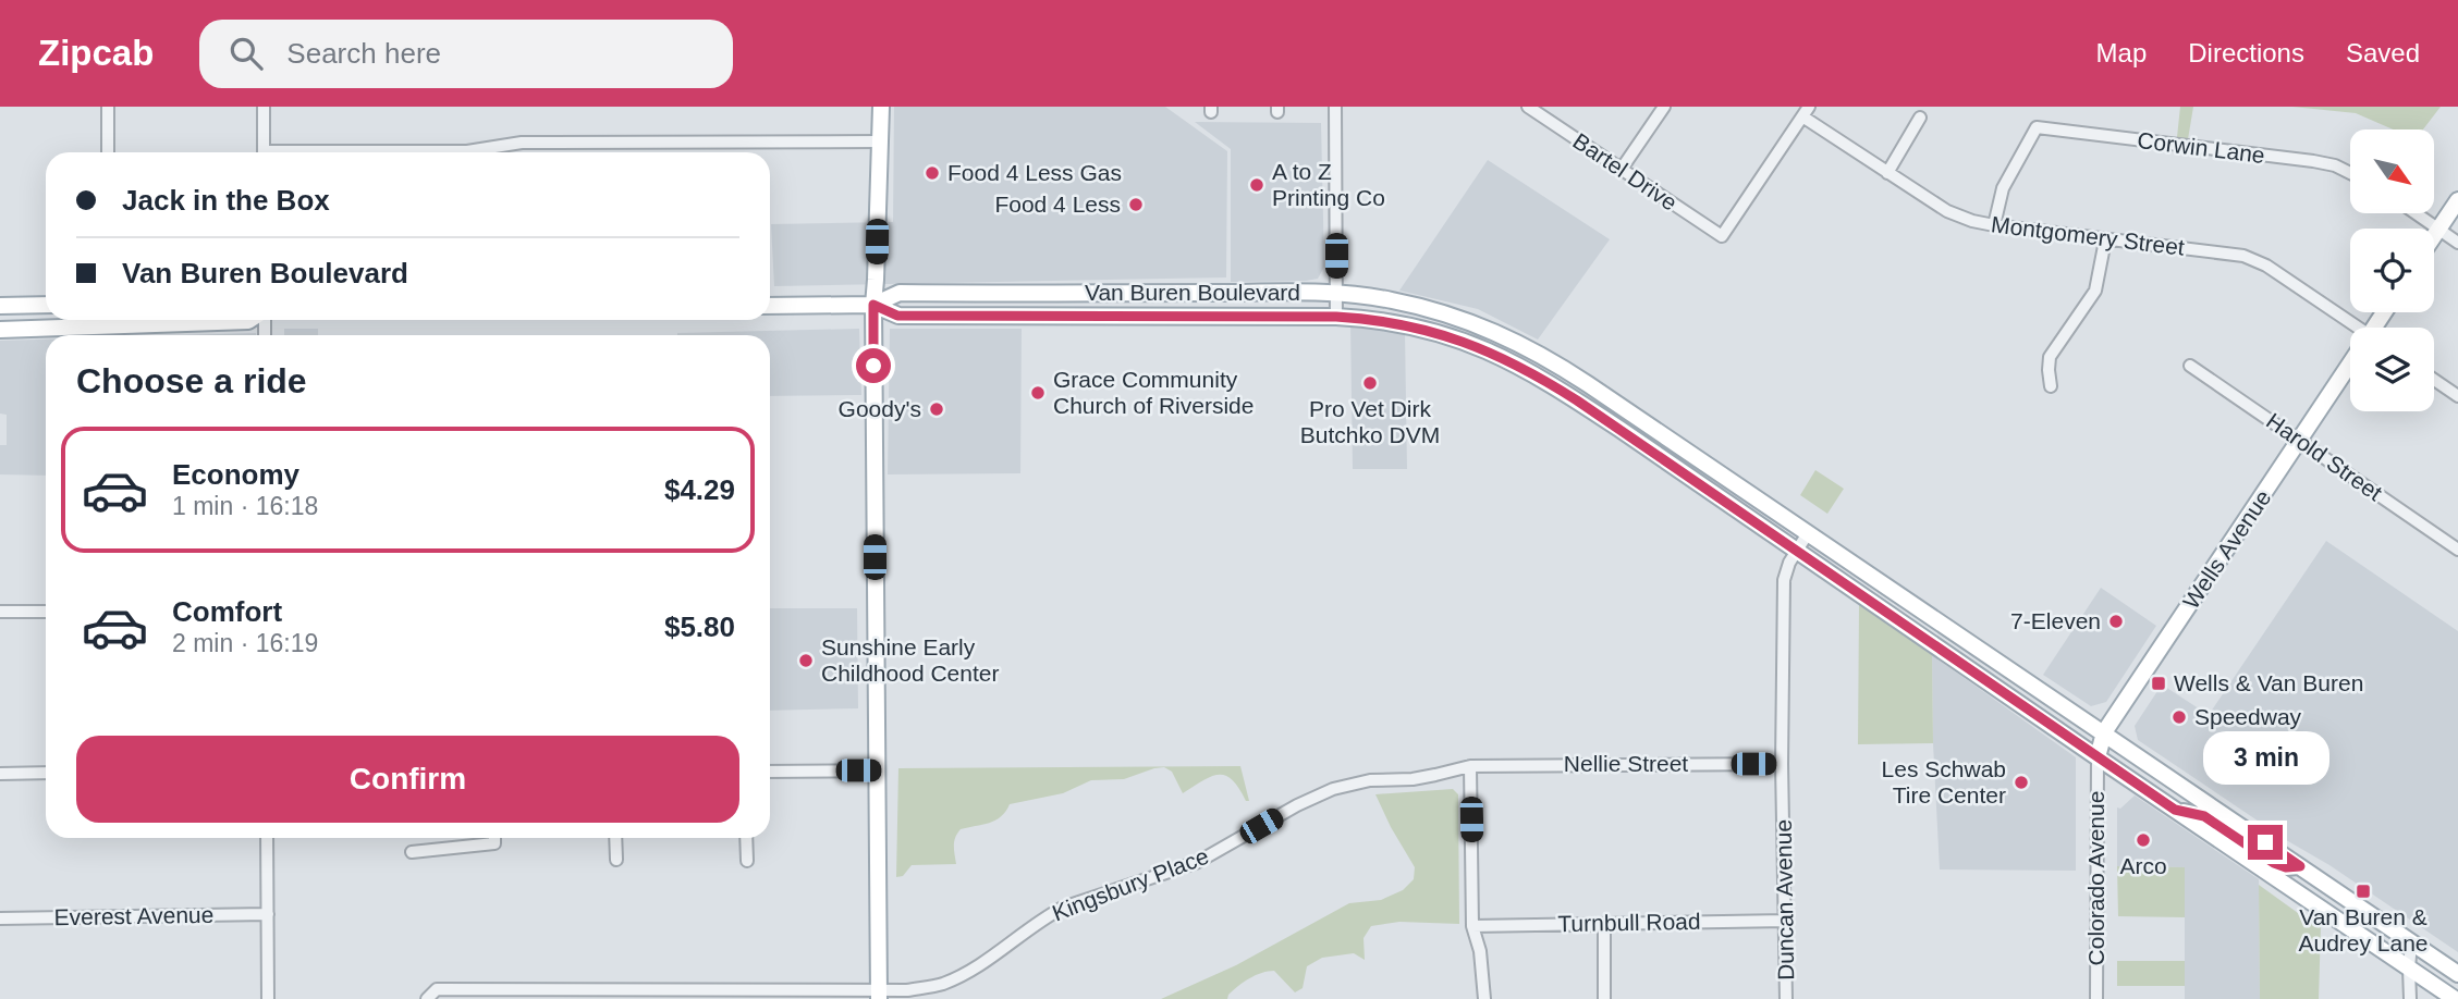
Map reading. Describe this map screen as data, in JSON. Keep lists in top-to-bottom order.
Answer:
{
  "streets": {
    "main road": ["Van Buren Boulevard", "Wells Avenue"],
    "street": [
      "Corwin Lane",
      "Bartel Drive",
      "Montgomery Street",
      "Harold Street",
      "Nellie Street",
      "Colorado Avenue",
      "Kingsbury Place",
      "Duncan Avenue",
      "Everest Avenue",
      "Turnbull Road"
    ]
  },
  "crossings": [
    ["Corwin Lane", "Montgomery Street"],
    ["Bartel Drive", "Montgomery Street"],
    ["Van Buren Boulevard", "Wells Avenue"],
    ["Van Buren Boulevard", "Colorado Avenue"],
    ["Van Buren Boulevard", "Duncan Avenue"],
    ["Harold Street", "Wells Avenue"],
    ["Wells Avenue", "Colorado Avenue"],
    ["Nellie Street", "Kingsbury Place"],
    ["Nellie Street", "Duncan Avenue"],
    ["Duncan Avenue", "Turnbull Road"]
  ],
  "places": {
    "other": [
      "Food 4 Less Gas",
      "A to Z Printing Co",
      "Food 4 Less",
      "Pro Vet Dirk Butchko DVM",
      "Grace Community Church of Riverside",
      "Goody's",
      "7-Eleven",
      "Sunshine Early Childhood Center",
      "Speedway",
      "Les Schwab Tire Center",
      "Arco"
    ],
    "transit": ["Wells & Van Buren", "Van Buren & Audrey Lane"]
  },
  "north": "bottom right",
  "page": {
    "header": "Zipcab",
    "search": "Search here",
    "nav": ["Map", "Directions", "Saved"],
    "banner": ["Jack in the Box", "Van Buren Boulevard"],
    "heading": "Choose a ride",
    "list": [
      {
        "name": "Economy",
        "note": "1 min · 16:18",
        "value": "$4.29"
      },
      {
        "name": "Comfort",
        "note": "2 min · 16:19",
        "value": "$5.80"
      }
    ],
    "buttons": "Confirm",
    "bubble": "3 min"
  }
}
